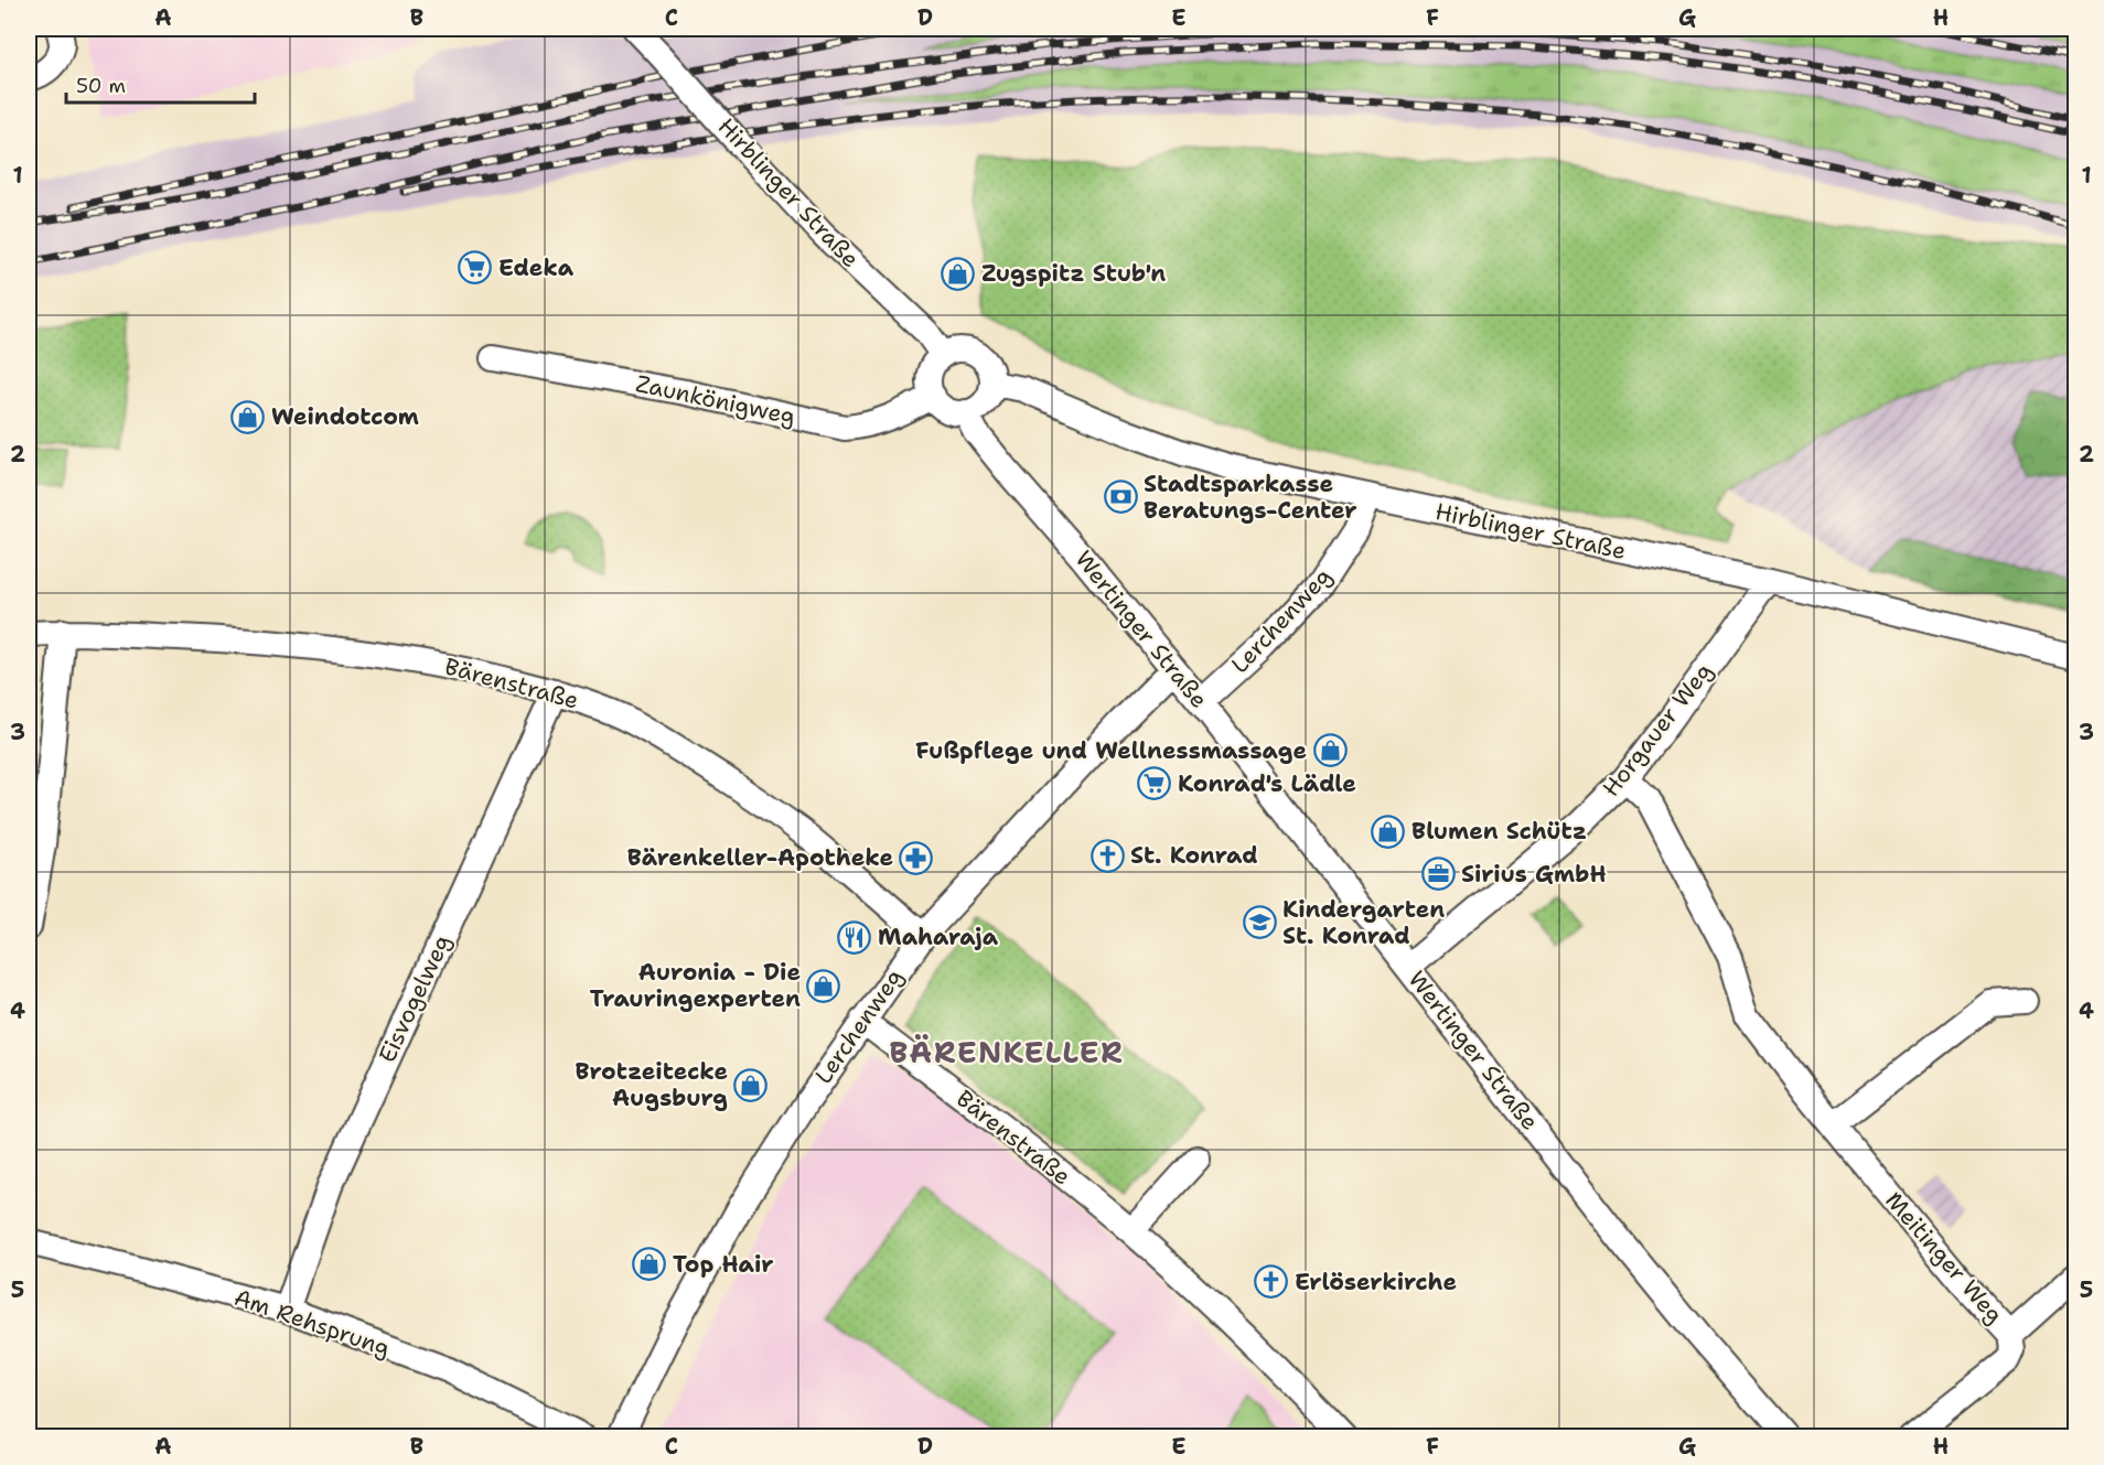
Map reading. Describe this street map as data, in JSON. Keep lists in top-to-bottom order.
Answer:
{
  "streets": {
    "street": [
      "Hirblinger Straße",
      "Zaunkönigweg",
      "Lerchenweg",
      "Wertinger Straße",
      "Bärenstraße",
      "Horgauer Weg",
      "Eisvogelweg",
      "Meitinger Weg",
      "Am Rehsprung"
    ]
  },
  "crossings": [
    ["Hirblinger Straße", "Zaunkönigweg"],
    ["Hirblinger Straße", "Lerchenweg"],
    ["Hirblinger Straße", "Wertinger Straße"],
    ["Hirblinger Straße", "Horgauer Weg"],
    ["Zaunkönigweg", "Wertinger Straße"],
    ["Lerchenweg", "Wertinger Straße"],
    ["Lerchenweg", "Bärenstraße"],
    ["Wertinger Straße", "Horgauer Weg"],
    ["Bärenstraße", "Eisvogelweg"],
    ["Horgauer Weg", "Meitinger Weg"],
    ["Eisvogelweg", "Am Rehsprung"]
  ],
  "districts": ["BÄRENKELLER"],
  "places": {
    "supermarket": ["Edeka", "Konrad's Lädle"],
    "shop": [
      "Zugspitz Stub'n",
      "Weindotcom",
      "Fußpflege und Wellnessmassage",
      "Blumen Schütz",
      "Auronia - Die Trauringexperten",
      "Brotzeitecke Augsburg",
      "Top Hair"
    ],
    "bank": ["Stadtsparkasse Beratungs-Center"],
    "church": ["St. Konrad", "Erlöserkirche"],
    "pharmacy": ["Bärenkeller-Apotheke"],
    "office": ["Sirius GmbH"],
    "school or university": ["Kindergarten St. Konrad"],
    "restaurant": ["Maharaja"]
  },
  "scale_bar": "50 m",
  "grid": {
    "columns": [
      "A",
      "B",
      "C",
      "D",
      "E",
      "F",
      "G",
      "H"
    ],
    "rows": [
      "1",
      "2",
      "3",
      "4",
      "5"
    ]
  }
}
